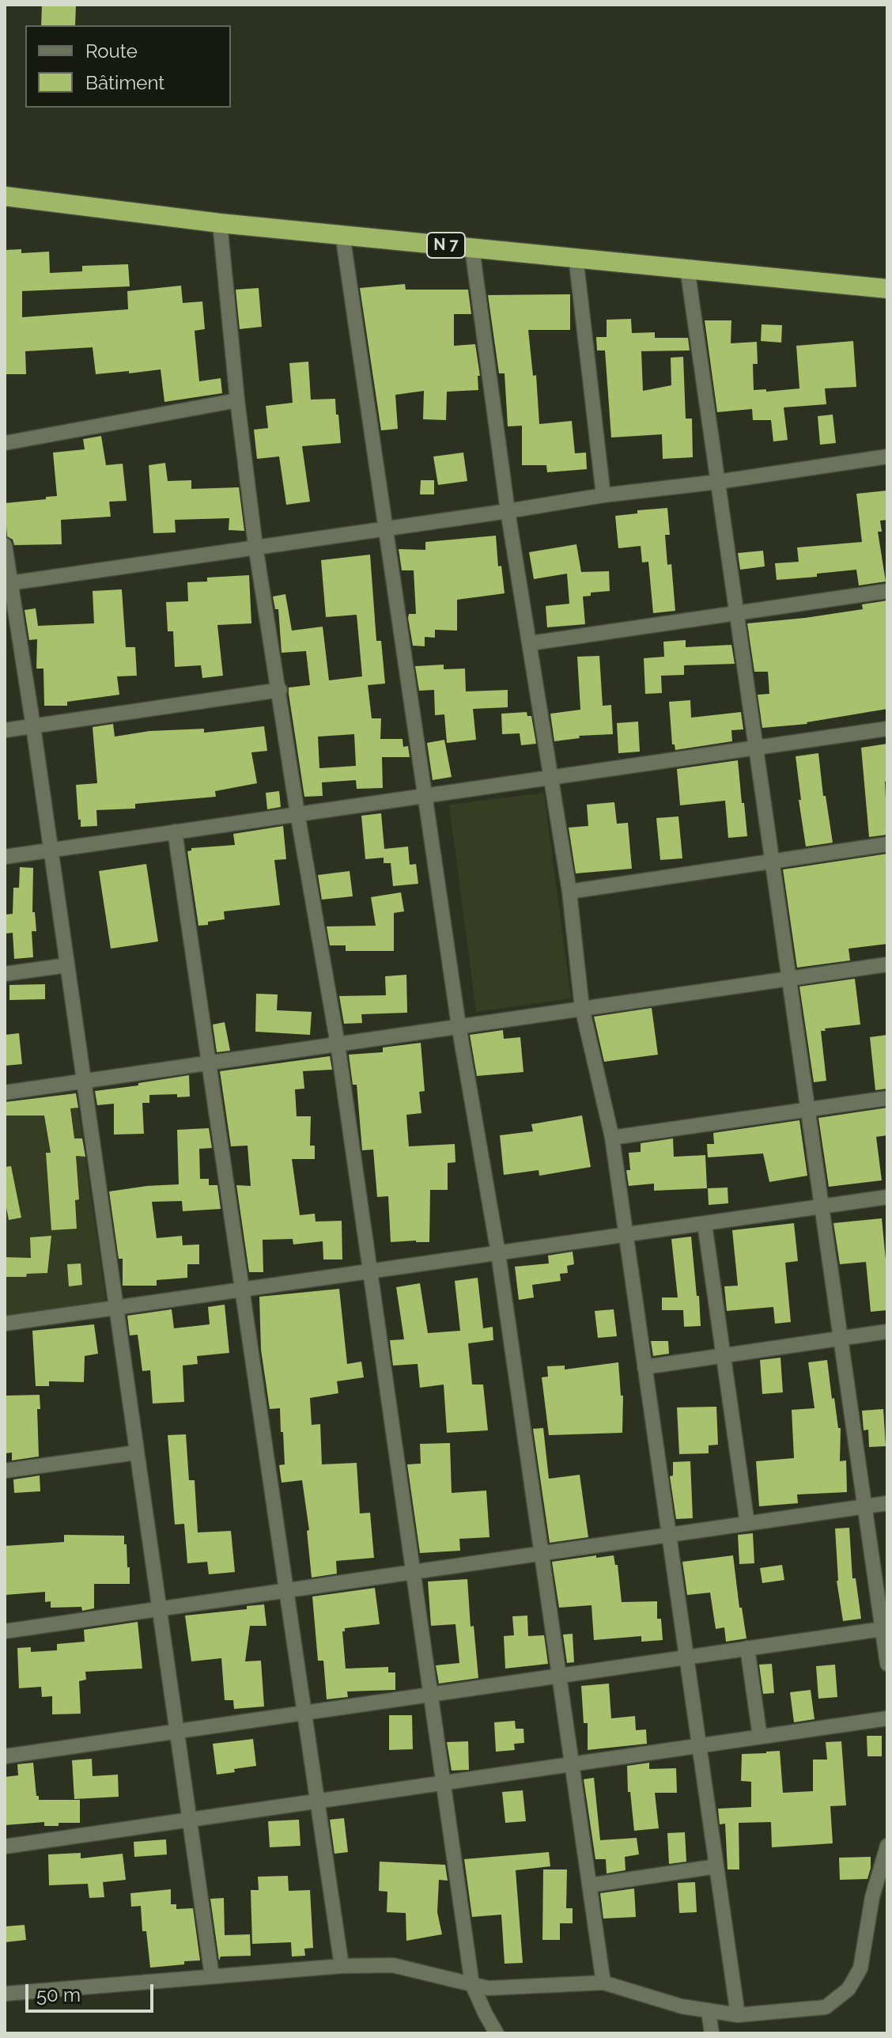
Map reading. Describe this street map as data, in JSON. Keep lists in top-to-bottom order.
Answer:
{
  "streets": {
    "highway": ["N 7"]
  },
  "legend": ["Route", "Bâtiment"],
  "scale_bar": "50 m"
}
